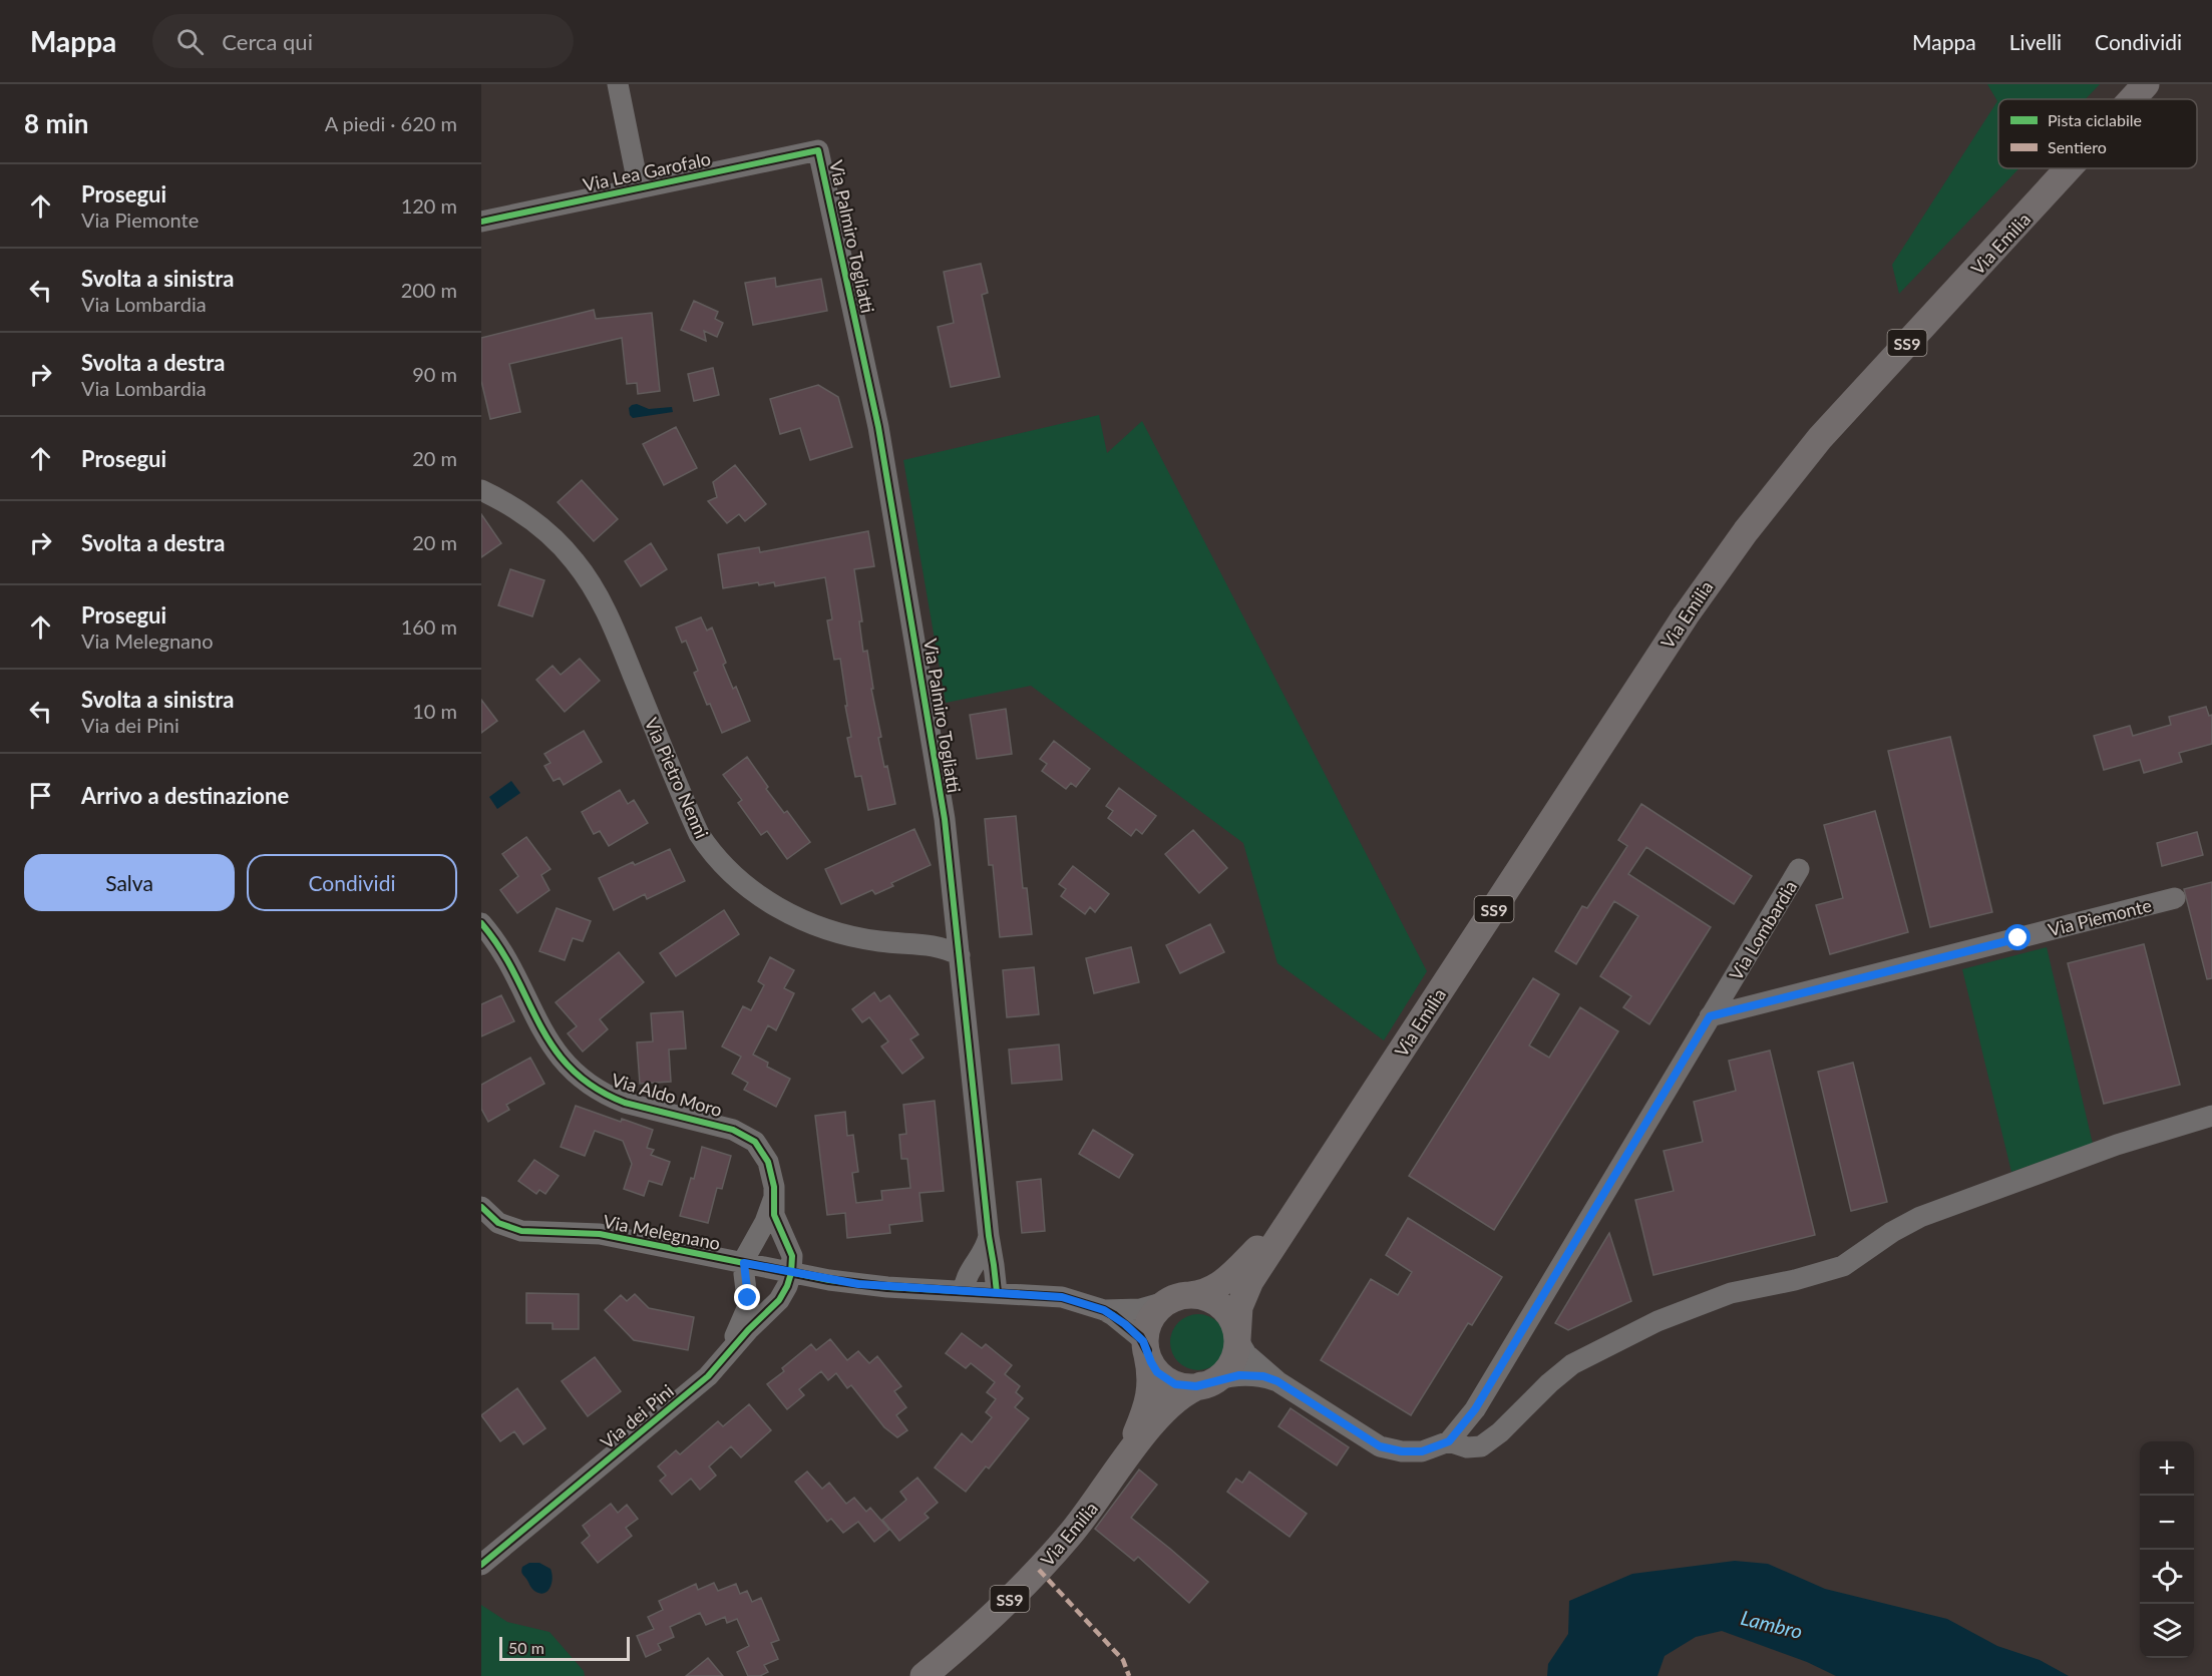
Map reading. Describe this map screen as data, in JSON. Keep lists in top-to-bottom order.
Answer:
{
  "streets": {
    "main road": ["Via Emilia", "SS9"],
    "street": [
      "Via Lea Garofalo",
      "Via Palmiro Togliatti",
      "Via Pietro Nenni",
      "Via Piemonte",
      "Via Lombardia",
      "Via Aldo Moro",
      "Via Melegnano",
      "Via dei Pini"
    ]
  },
  "crossings": [
    ["Via Lea Garofalo", "Via Palmiro Togliatti"],
    ["Via Palmiro Togliatti", "Via Pietro Nenni"],
    ["Via Palmiro Togliatti", "Via Melegnano"],
    ["Via Emilia", "Via Melegnano"],
    ["Via Piemonte", "Via Lombardia"],
    ["Via Aldo Moro", "Via Melegnano"],
    ["Via Aldo Moro", "Via dei Pini"],
    ["Via Melegnano", "Via dei Pini"]
  ],
  "water": ["Lambro"],
  "legend": ["Pista ciclabile", "Sentiero"],
  "scale_bar": "50 m",
  "page": {
    "header": "Mappa",
    "search": "Cerca qui",
    "nav": ["Mappa", "Livelli", "Condividi"],
    "heading": ["8 min", "A piedi · 620 m"],
    "list": [
      ["Prosegui", "Via Piemonte", "120 m"],
      ["Svolta a sinistra", "Via Lombardia", "200 m"],
      ["Svolta a destra", "Via Lombardia", "90 m"],
      ["Prosegui", "20 m"],
      ["Svolta a destra", "20 m"],
      ["Prosegui", "Via Melegnano", "160 m"],
      ["Svolta a sinistra", "Via dei Pini", "10 m"],
      "Arrivo a destinazione"
    ],
    "buttons": ["Salva", "Condividi"],
    "map_buttons": ["+", "−"],
    "scale": "50 m"
  }
}
